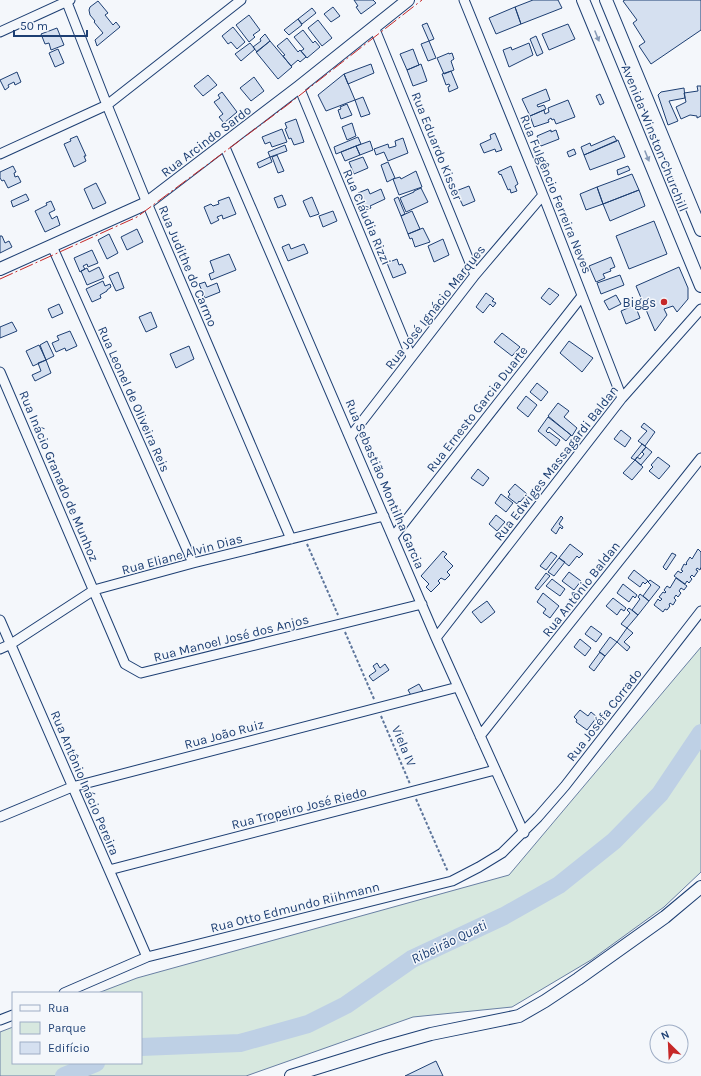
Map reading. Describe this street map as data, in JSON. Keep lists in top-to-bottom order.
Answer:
{
  "streets": {
    "street": [
      "Avenida Winston Churchill",
      "Rua Arcindo Sardo",
      "Rua Eduardo Kisser",
      "Rua Fulgêncio Ferreira Neves",
      "Rua Cláudia Rizzi",
      "Rua Judithe do Carmo",
      "Rua José Ignácio Marques",
      "Rua Leonel de Oliveira Reis",
      "Rua Ernesto Garcia Duarte",
      "Rua Edwiges Massagardi Baldan",
      "Rua Inácio Granado de Munhoz",
      "Rua Sebastião Montilha Garcia",
      "Rua Eliane Alvin Dias",
      "Rua Antônio Baldan",
      "Rua Manoel José dos Anjos",
      "Rua Joséfa Corrado",
      "Rua João Ruiz",
      "Rua Antônio Inácio Pereira",
      "Rua Tropeiro José Riedo",
      "Rua Otto Edmundo Riihmann"
    ],
    "path": ["Viela IV"]
  },
  "crossings": [
    ["Rua Arcindo Sardo", "Rua Eduardo Kisser"],
    ["Rua Arcindo Sardo", "Rua Cláudia Rizzi"],
    ["Rua Arcindo Sardo", "Rua Judithe do Carmo"],
    ["Rua Arcindo Sardo", "Rua Leonel de Oliveira Reis"],
    ["Rua Arcindo Sardo", "Rua Sebastião Montilha Garcia"],
    ["Rua Eduardo Kisser", "Rua José Ignácio Marques"],
    ["Rua Fulgêncio Ferreira Neves", "Rua José Ignácio Marques"],
    ["Rua Fulgêncio Ferreira Neves", "Rua Ernesto Garcia Duarte"],
    ["Rua Fulgêncio Ferreira Neves", "Rua Edwiges Massagardi Baldan"],
    ["Rua Cláudia Rizzi", "Rua José Ignácio Marques"],
    ["Rua Judithe do Carmo", "Rua Eliane Alvin Dias"],
    ["Rua José Ignácio Marques", "Rua Sebastião Montilha Garcia"],
    ["Rua Leonel de Oliveira Reis", "Rua Eliane Alvin Dias"],
    ["Rua Ernesto Garcia Duarte", "Rua Sebastião Montilha Garcia"],
    ["Rua Edwiges Massagardi Baldan", "Rua Sebastião Montilha Garcia"],
    ["Rua Inácio Granado de Munhoz", "Rua Eliane Alvin Dias"],
    ["Rua Inácio Granado de Munhoz", "Rua Manoel José dos Anjos"],
    ["Rua Sebastião Montilha Garcia", "Rua Eliane Alvin Dias"],
    ["Rua Sebastião Montilha Garcia", "Rua Antônio Baldan"],
    ["Rua Sebastião Montilha Garcia", "Rua Manoel José dos Anjos"],
    ["Rua Sebastião Montilha Garcia", "Rua Joséfa Corrado"],
    ["Rua Sebastião Montilha Garcia", "Rua João Ruiz"],
    ["Rua Sebastião Montilha Garcia", "Rua Tropeiro José Riedo"],
    ["Rua Sebastião Montilha Garcia", "Rua Otto Edmundo Riihmann"],
    ["Rua Eliane Alvin Dias", "Rua Manoel José dos Anjos"],
    ["Rua Eliane Alvin Dias", "Rua Antônio Inácio Pereira"],
    ["Rua Joséfa Corrado", "Rua Otto Edmundo Riihmann"],
    ["Rua João Ruiz", "Viela IV"],
    ["Rua João Ruiz", "Rua Antônio Inácio Pereira"],
    ["Viela IV", "Rua Tropeiro José Riedo"],
    ["Viela IV", "Rua Otto Edmundo Riihmann"],
    ["Rua Antônio Inácio Pereira", "Rua Tropeiro José Riedo"],
    ["Rua Antônio Inácio Pereira", "Rua Otto Edmundo Riihmann"]
  ],
  "water": ["Ribeirão Quati"],
  "places": ["Biggs"],
  "legend": ["Rua", "Parque", "Edifício"],
  "scale_bar": "50 m",
  "north": "top left"
}
